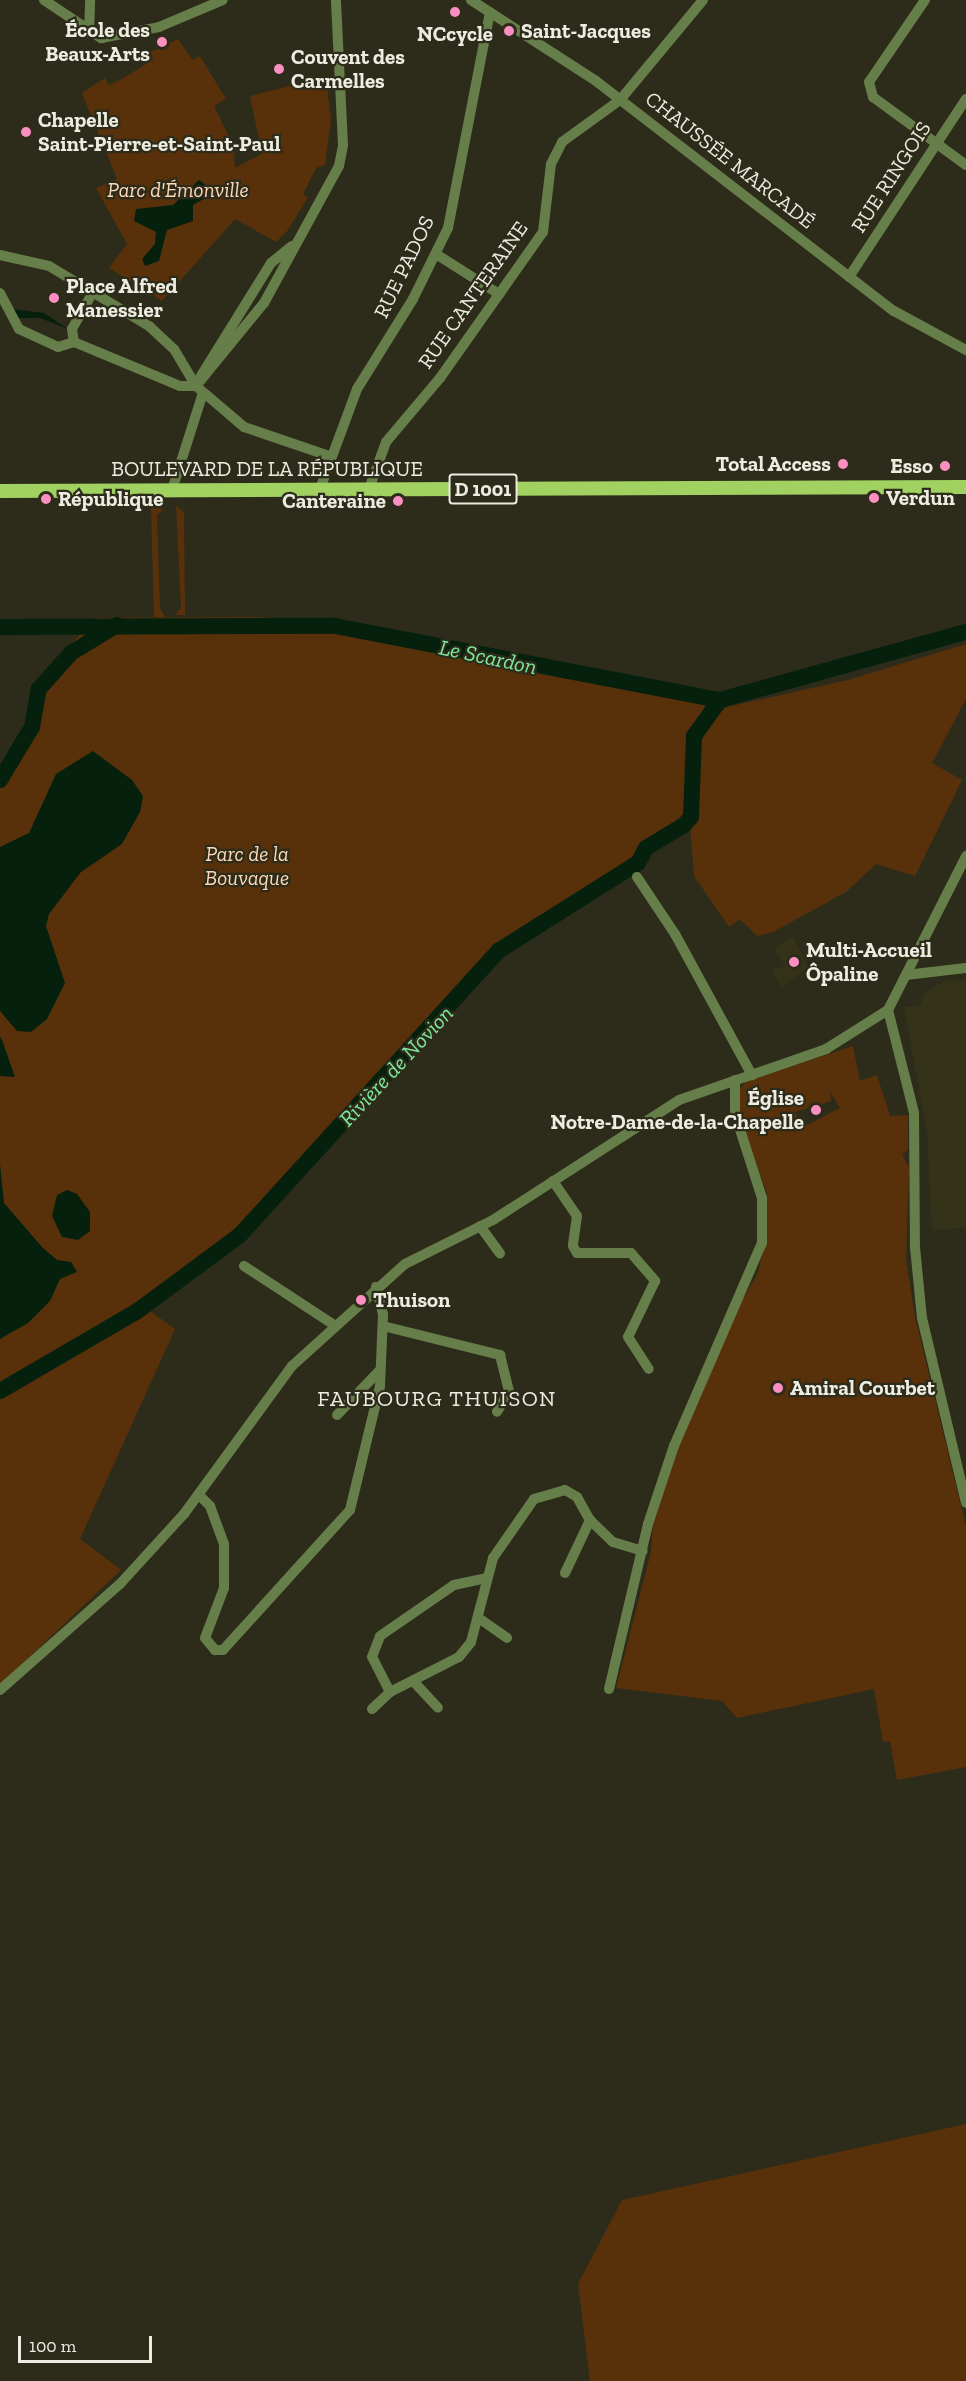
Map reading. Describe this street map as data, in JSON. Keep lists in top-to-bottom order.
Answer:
{
  "streets": {
    "main road": ["BOULEVARD DE LA RÉPUBLIQUE", "D 1001"],
    "street": [
      "CHAUSSÉE MARCADÉ",
      "RUE RINGOIS",
      "RUE PADOS",
      "RUE CANTERAINE"
    ]
  },
  "crossings": [
    ["CHAUSSÉE MARCADÉ", "RUE RINGOIS"],
    ["CHAUSSÉE MARCADÉ", "RUE PADOS"],
    ["CHAUSSÉE MARCADÉ", "RUE CANTERAINE"],
    ["RUE PADOS", "BOULEVARD DE LA RÉPUBLIQUE"],
    ["RUE CANTERAINE", "BOULEVARD DE LA RÉPUBLIQUE"]
  ],
  "districts": ["FAUBOURG THUISON"],
  "water": ["Le Scardon", "Rivière de Novion"],
  "parks": ["Parc d'Émonville", "Parc de la Bouvaque"],
  "places": [
    "NCcycle",
    "Saint-Jacques",
    "École des Beaux-Arts",
    "Couvent des Carmelles",
    "Chapelle Saint-Pierre-et-Saint-Paul",
    "Place Alfred Manessier",
    "Total Access",
    "Esso",
    "Verdun",
    "République",
    "Canteraine",
    "Multi-Accueil Ôpaline",
    "Église Notre-Dame-de-la-Chapelle",
    "Thuison",
    "Amiral Courbet"
  ],
  "scale_bar": "100 m"
}
